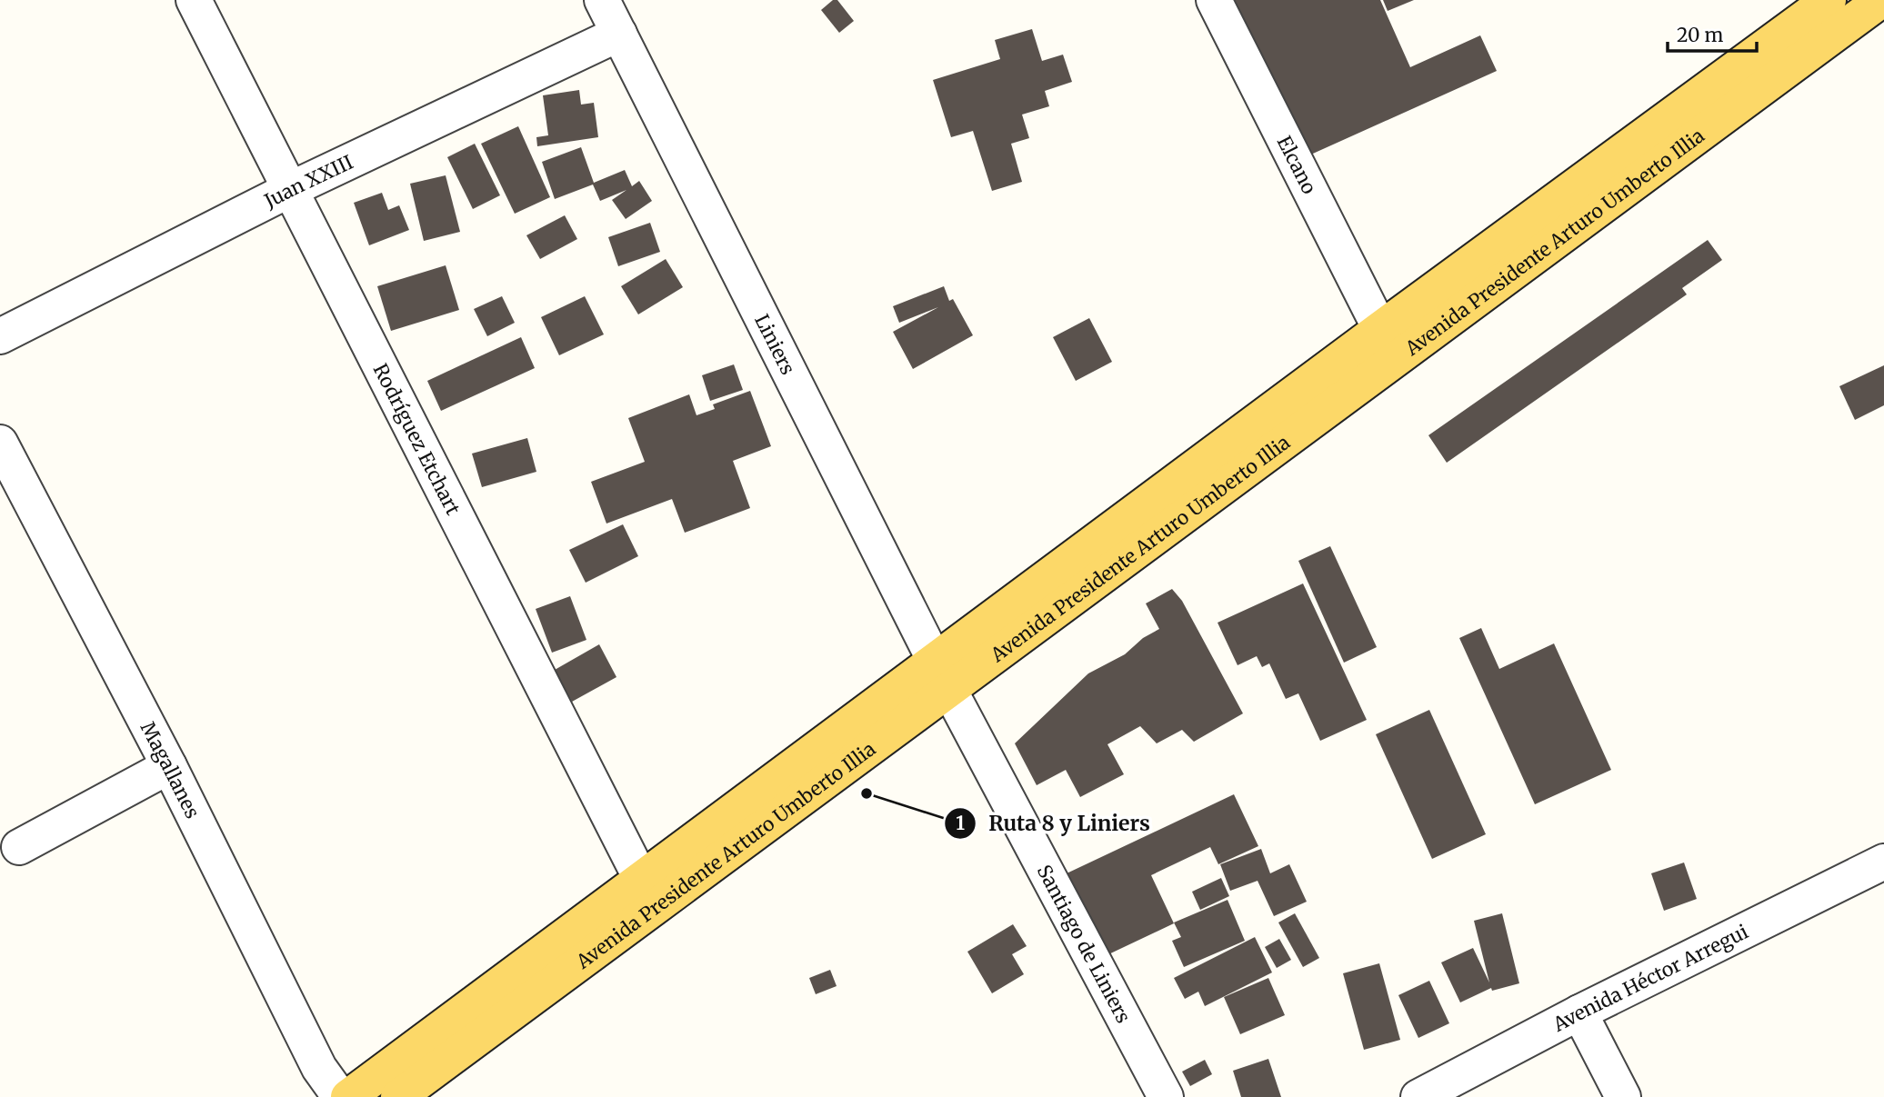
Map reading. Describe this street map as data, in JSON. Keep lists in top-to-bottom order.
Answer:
{
  "streets": {
    "main road": ["Avenida Presidente Arturo Umberto Illia"],
    "street": [
      "Elcano",
      "Juan XXIII",
      "Liniers",
      "Rodríguez Etchart",
      "Magallanes",
      "Santiago de Liniers",
      "Avenida Héctor Arregui"
    ]
  },
  "crossings": [
    ["Elcano", "Avenida Presidente Arturo Umberto Illia"],
    ["Juan XXIII", "Liniers"],
    ["Juan XXIII", "Rodríguez Etchart"],
    ["Avenida Presidente Arturo Umberto Illia", "Liniers"],
    ["Avenida Presidente Arturo Umberto Illia", "Rodríguez Etchart"],
    ["Avenida Presidente Arturo Umberto Illia", "Santiago de Liniers"],
    ["Liniers", "Santiago de Liniers"]
  ],
  "places": ["Ruta 8 y Liniers"],
  "scale_bar": "20 m"
}
